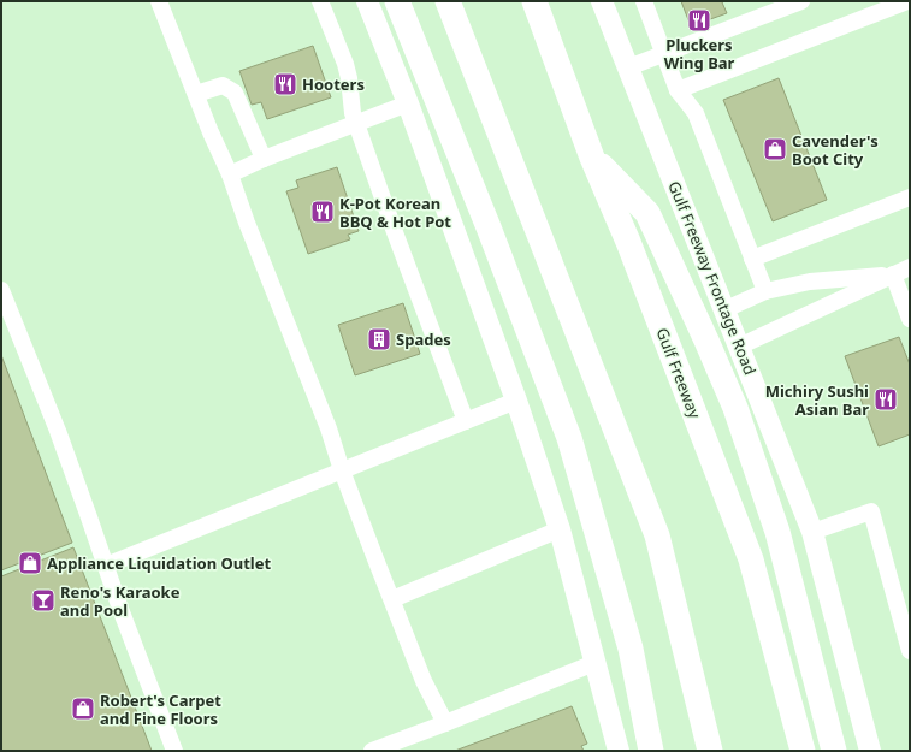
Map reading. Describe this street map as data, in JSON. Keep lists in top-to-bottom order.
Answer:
{
  "streets": {
    "highway": ["Gulf Freeway"],
    "main road": ["Gulf Freeway Frontage Road"]
  },
  "places": {
    "restaurant": [
      "Pluckers Wing Bar",
      "Hooters",
      "K-Pot Korean BBQ & Hot Pot",
      "Michiry Sushi Asian Bar"
    ],
    "shop": ["Cavender's Boot City", "Appliance Liquidation Outlet", "Robert's Carpet and Fine Floors"],
    "building": ["Spades"],
    "bar": ["Reno's Karaoke and Pool"]
  }
}
